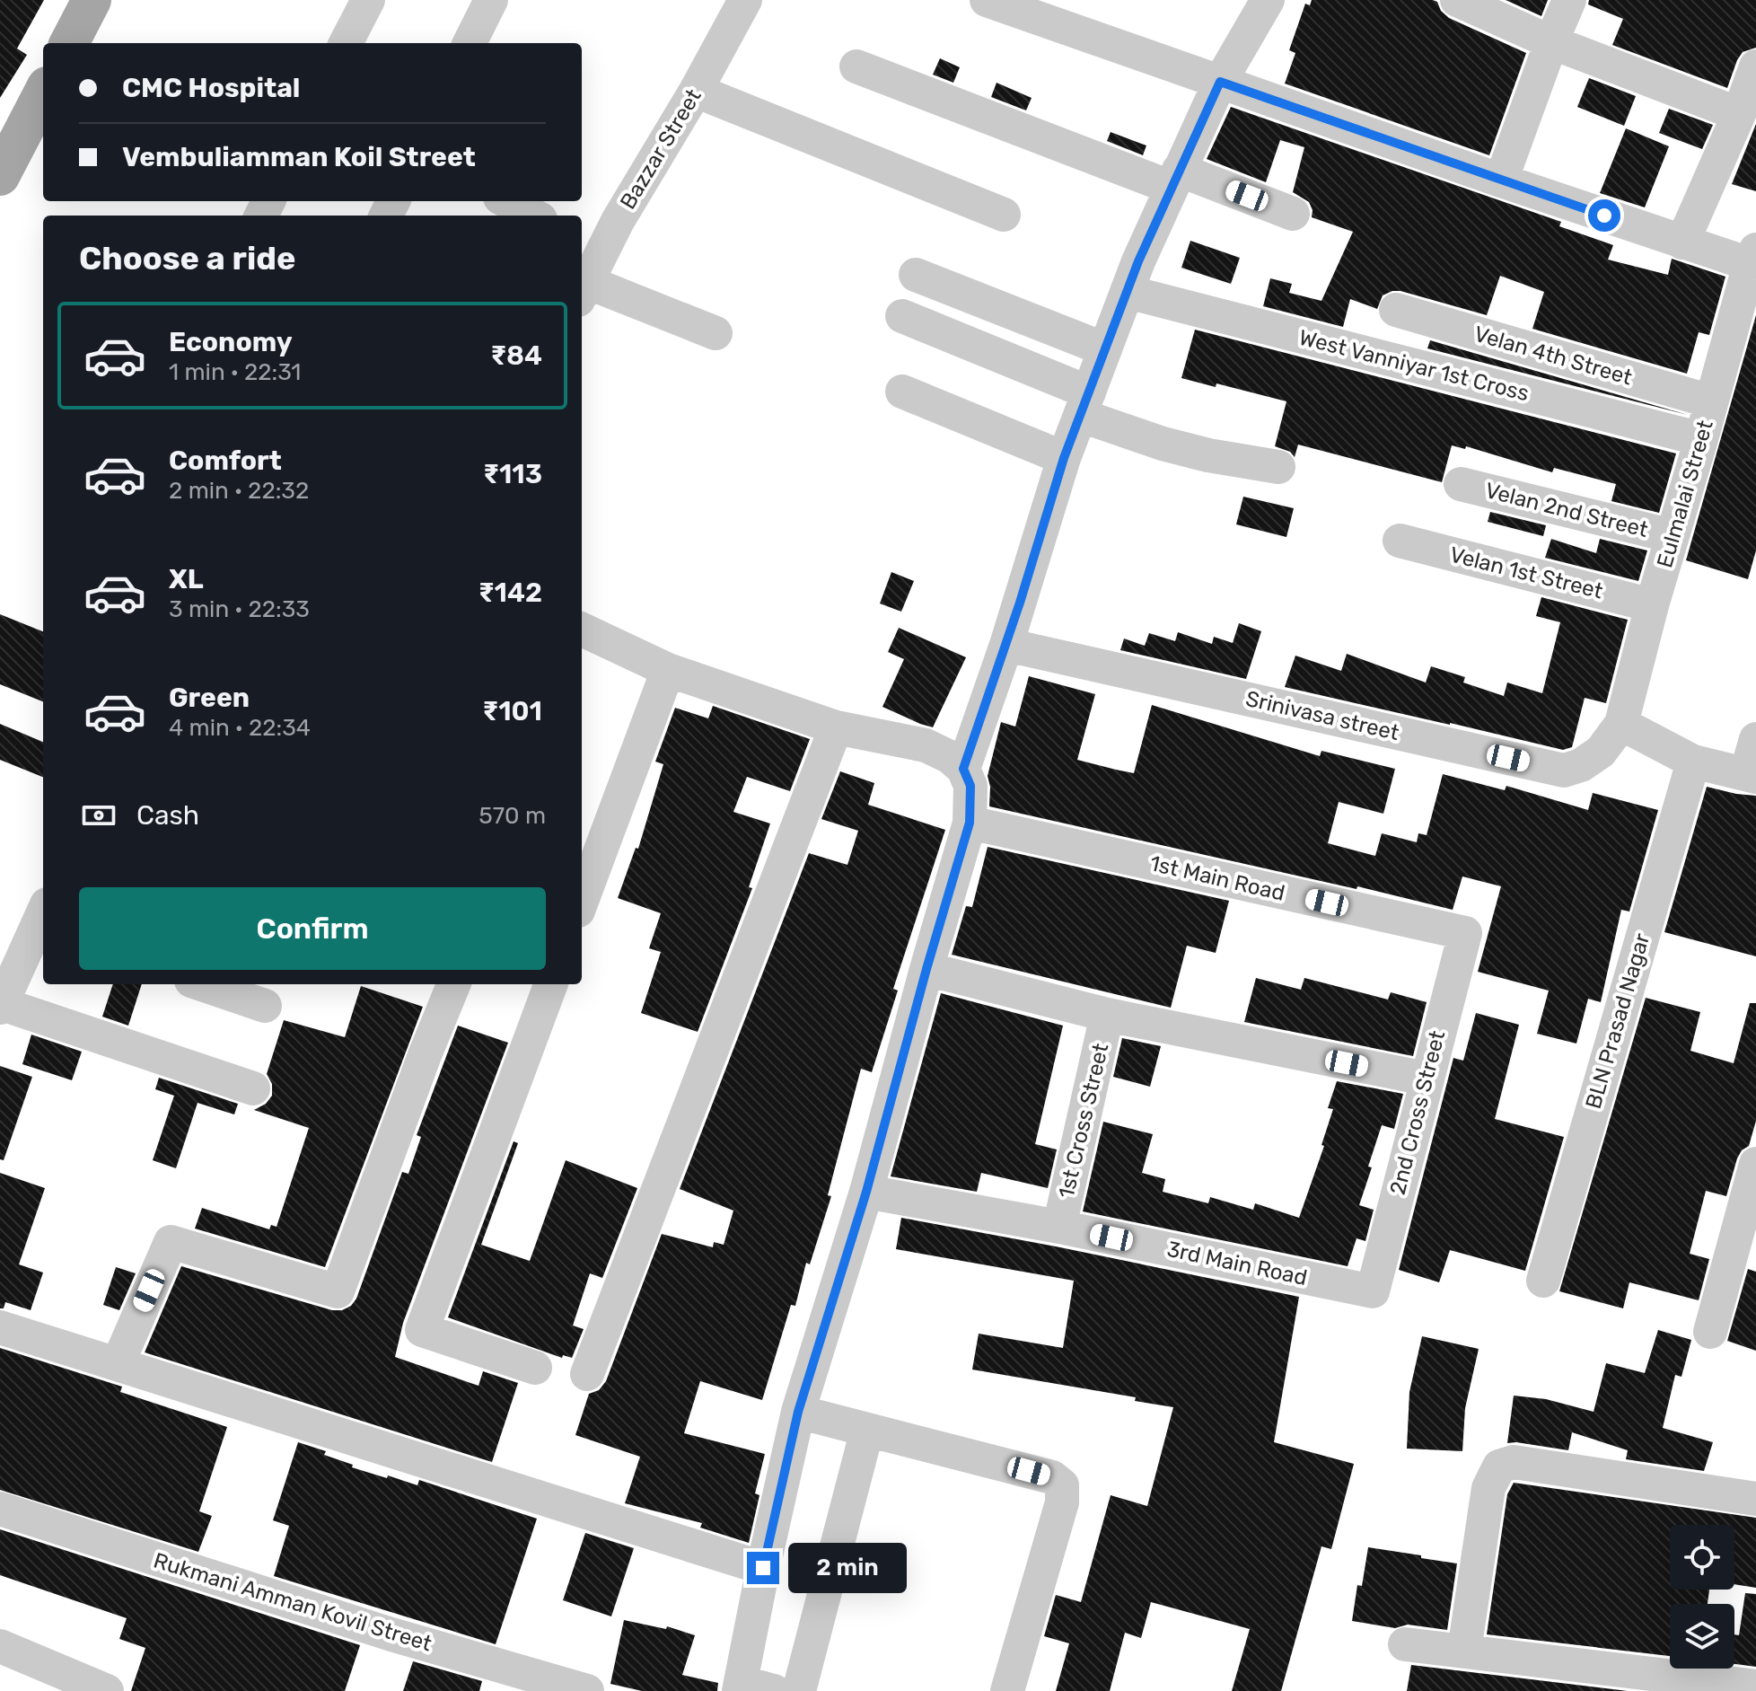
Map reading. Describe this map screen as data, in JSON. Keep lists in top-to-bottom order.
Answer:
{
  "streets": {
    "street": [
      "Bazzar Street",
      "Velan 4th Street",
      "West Vanniyar 1st Cross",
      "Eulmalai Street",
      "Velan 2nd Street",
      "Velan 1st Street",
      "Srinivasa street",
      "1st Main Road",
      "BLN Prasad Nagar",
      "2nd Cross Street",
      "1st Cross Street",
      "3rd Main Road",
      "Rukmani Amman Kovil Street"
    ]
  },
  "crossings": [
    ["Velan 4th Street", "Eulmalai Street"],
    ["West Vanniyar 1st Cross", "Eulmalai Street"],
    ["Eulmalai Street", "Velan 2nd Street"],
    ["Eulmalai Street", "Velan 1st Street"],
    ["Eulmalai Street", "Srinivasa street"],
    ["1st Main Road", "2nd Cross Street"],
    ["2nd Cross Street", "3rd Main Road"],
    ["1st Cross Street", "3rd Main Road"]
  ],
  "page": {
    "banner": ["CMC Hospital", "Vembuliamman Koil Street"],
    "heading": "Choose a ride",
    "list": [
      {
        "name": "Economy",
        "note": "1 min · 22:31",
        "value": "₹84"
      },
      {
        "name": "Comfort",
        "note": "2 min · 22:32",
        "value": "₹113"
      },
      {
        "name": "XL",
        "note": "3 min · 22:33",
        "value": "₹142"
      },
      {
        "name": "Green",
        "note": "4 min · 22:34",
        "value": "₹101"
      }
    ],
    "pay": ["Cash", "570 m"],
    "buttons": "Confirm",
    "bubble": "2 min"
  }
}
